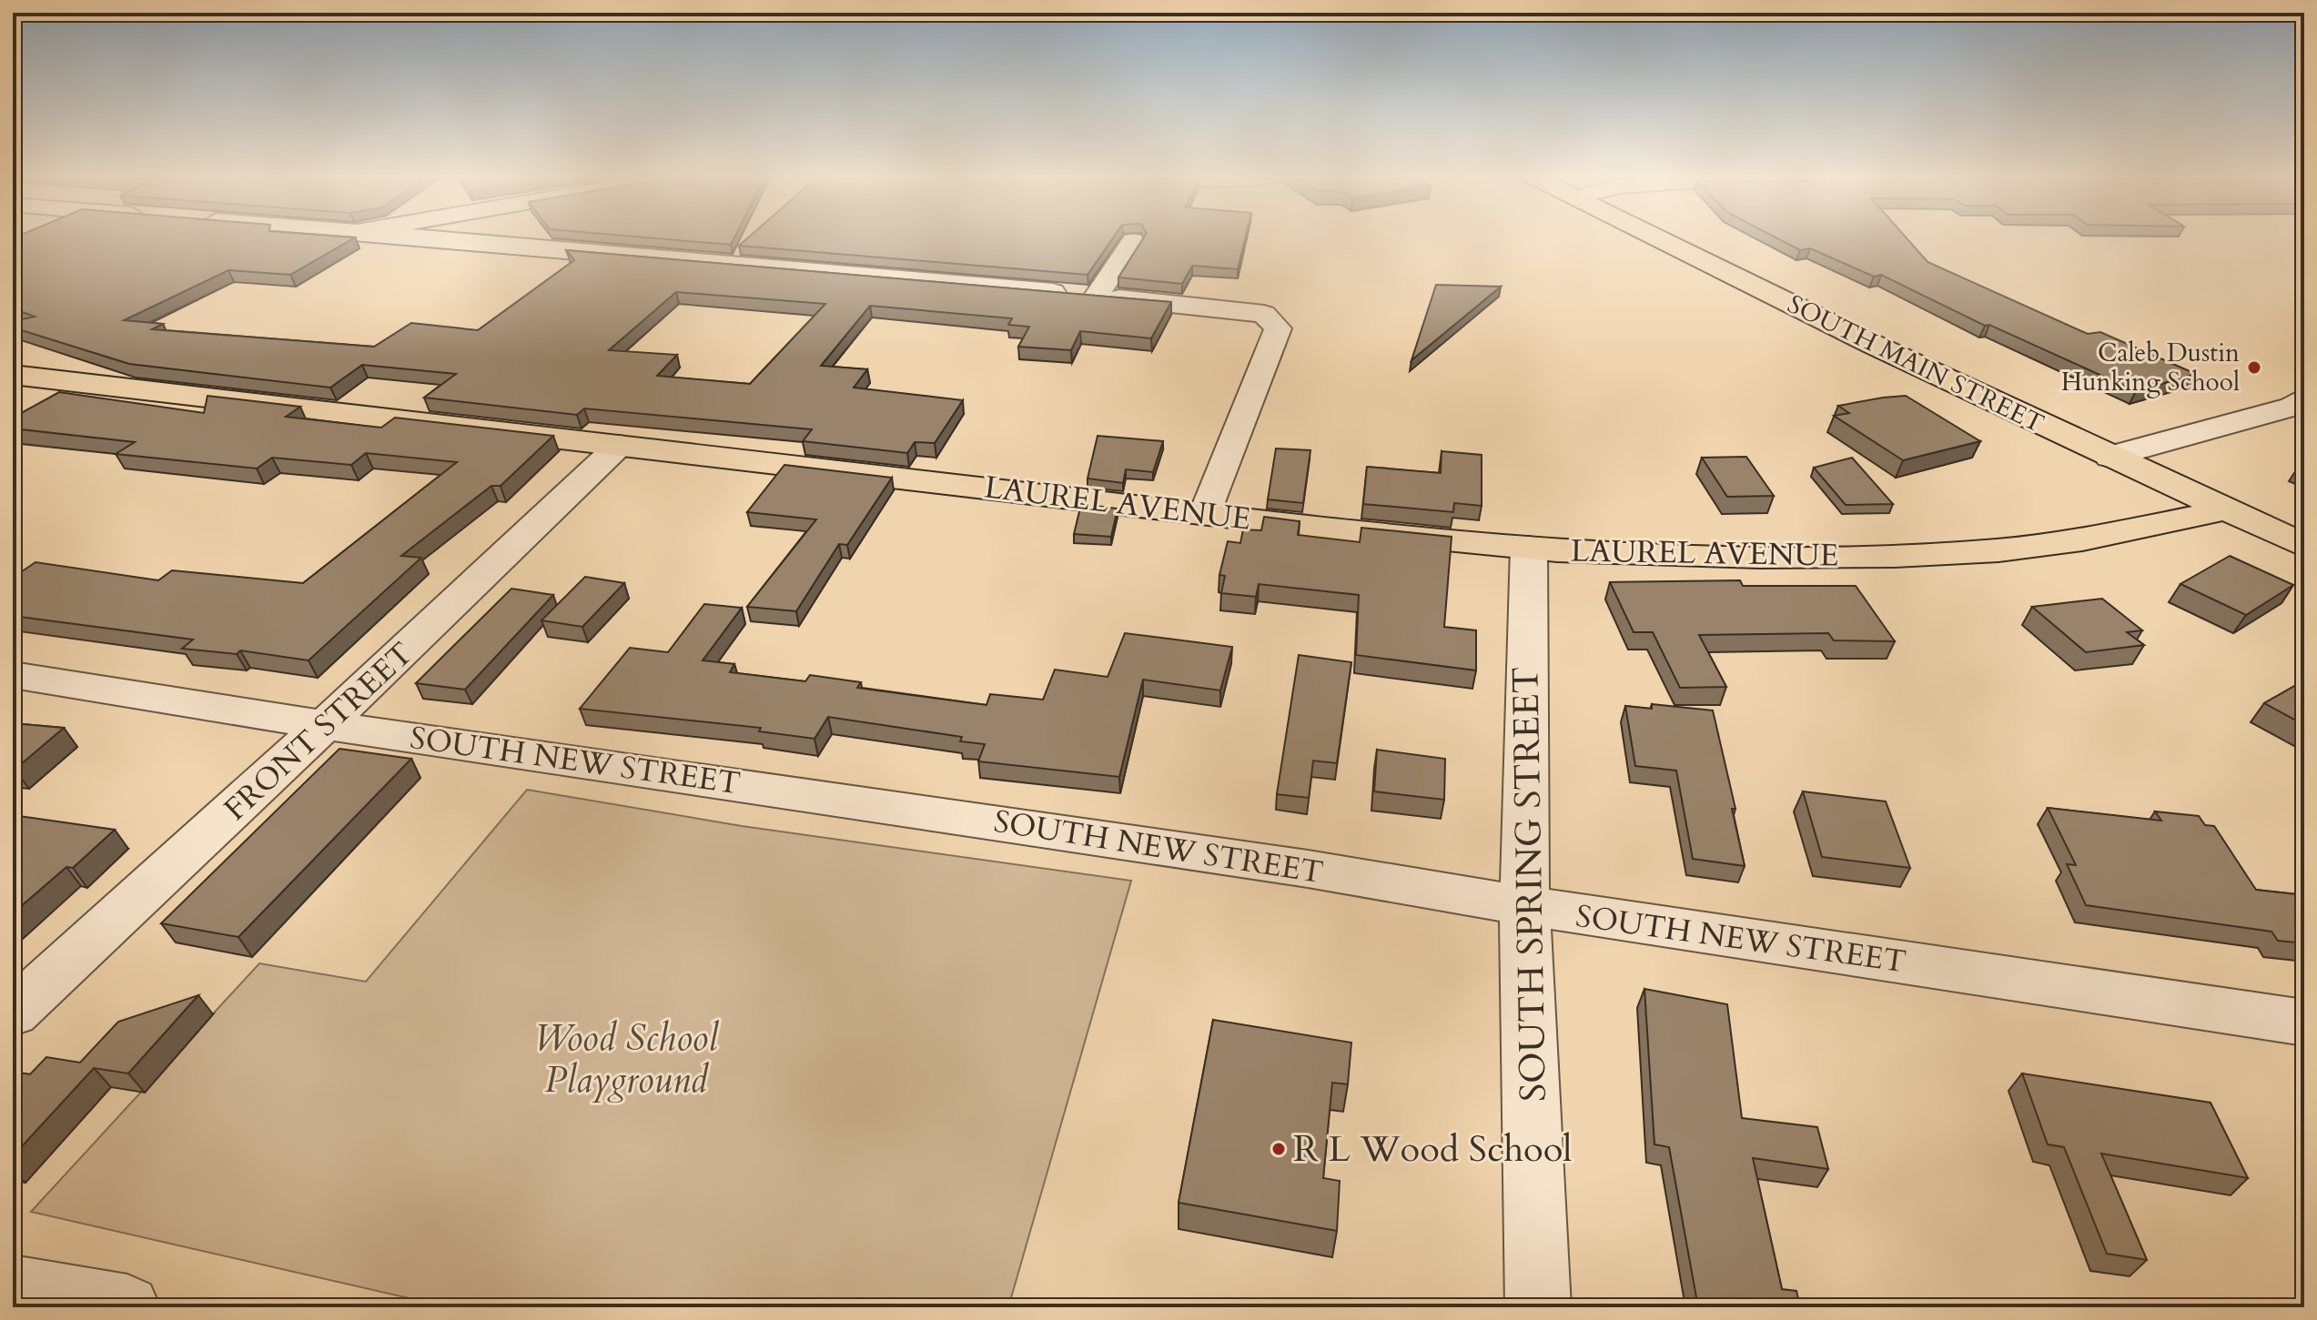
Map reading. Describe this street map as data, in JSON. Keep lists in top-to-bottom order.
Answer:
{
  "streets": {
    "main road": ["SOUTH MAIN STREET", "LAUREL AVENUE"],
    "street": ["FRONT STREET", "SOUTH NEW STREET", "SOUTH SPRING STREET"]
  },
  "crossings": [
    ["SOUTH MAIN STREET", "LAUREL AVENUE"],
    ["LAUREL AVENUE", "FRONT STREET"],
    ["LAUREL AVENUE", "SOUTH SPRING STREET"],
    ["FRONT STREET", "SOUTH NEW STREET"],
    ["SOUTH NEW STREET", "SOUTH SPRING STREET"]
  ],
  "parks": ["Wood School Playground"],
  "places": ["Caleb Dustin Hunking School", "R L Wood School"]
}
